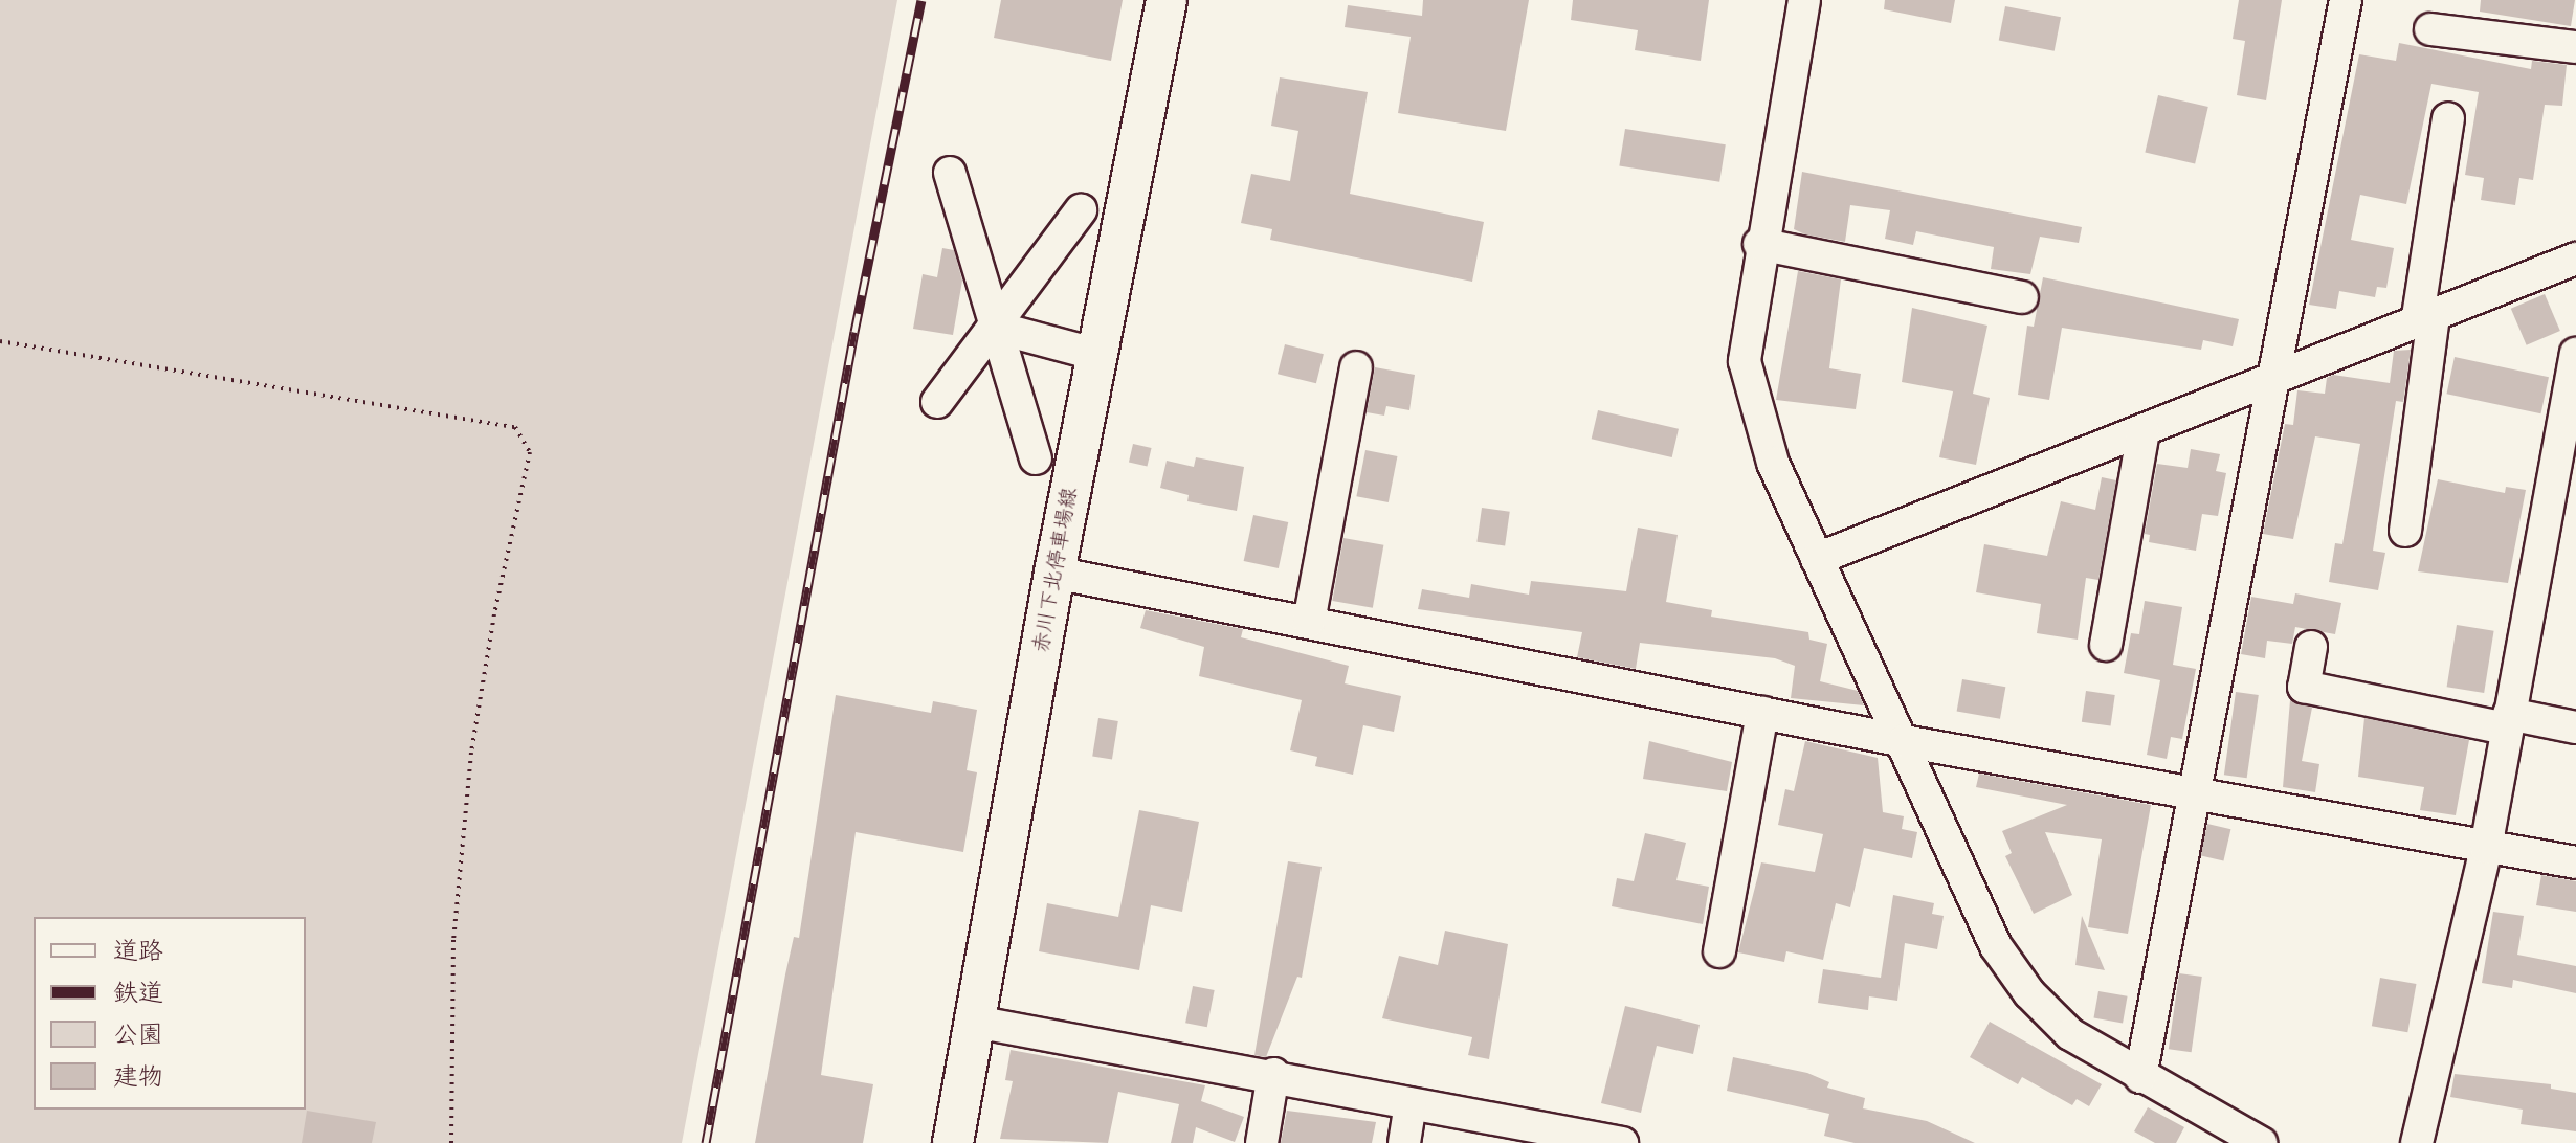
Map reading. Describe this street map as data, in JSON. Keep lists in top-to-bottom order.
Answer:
{
  "streets": {
    "main road": ["赤川下北停車場線"]
  },
  "legend": [
    "道路",
    "鉄道",
    "公園",
    "建物"
  ]
}
